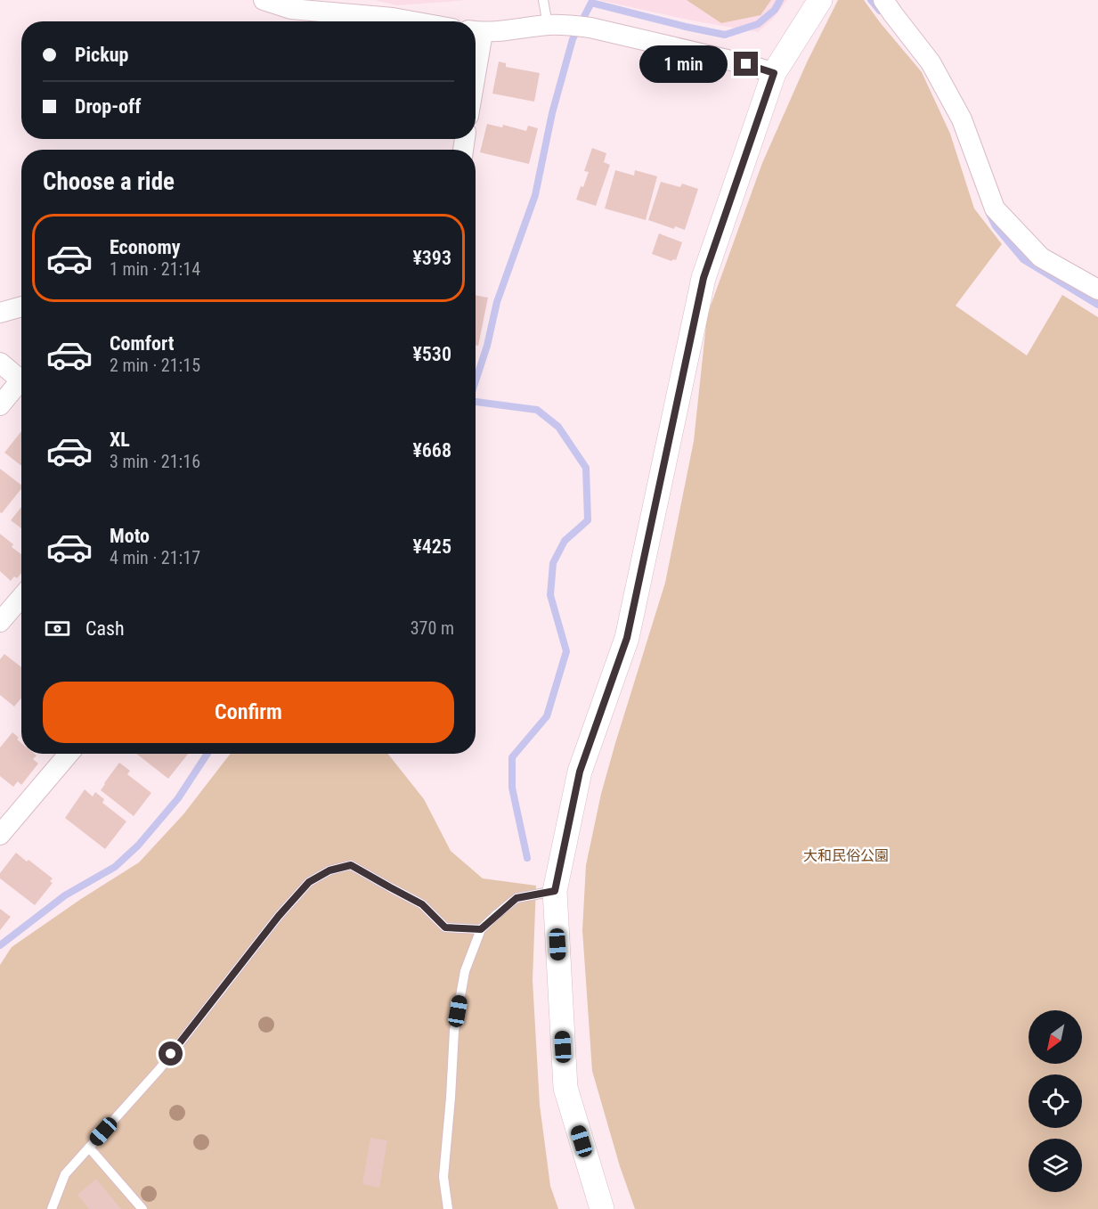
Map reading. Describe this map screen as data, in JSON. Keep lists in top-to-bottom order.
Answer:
{
  "parks": ["大和民俗公園"],
  "north": "bottom left",
  "page": {
    "banner": ["Pickup", "Drop-off"],
    "bubble": "1 min",
    "heading": "Choose a ride",
    "list": [
      {
        "name": "Economy",
        "note": "1 min · 21:14",
        "value": "¥393"
      },
      {
        "name": "Comfort",
        "note": "2 min · 21:15",
        "value": "¥530"
      },
      {
        "name": "XL",
        "note": "3 min · 21:16",
        "value": "¥668"
      },
      {
        "name": "Moto",
        "note": "4 min · 21:17",
        "value": "¥425"
      }
    ],
    "pay": ["Cash", "370 m"],
    "buttons": "Confirm"
  }
}
